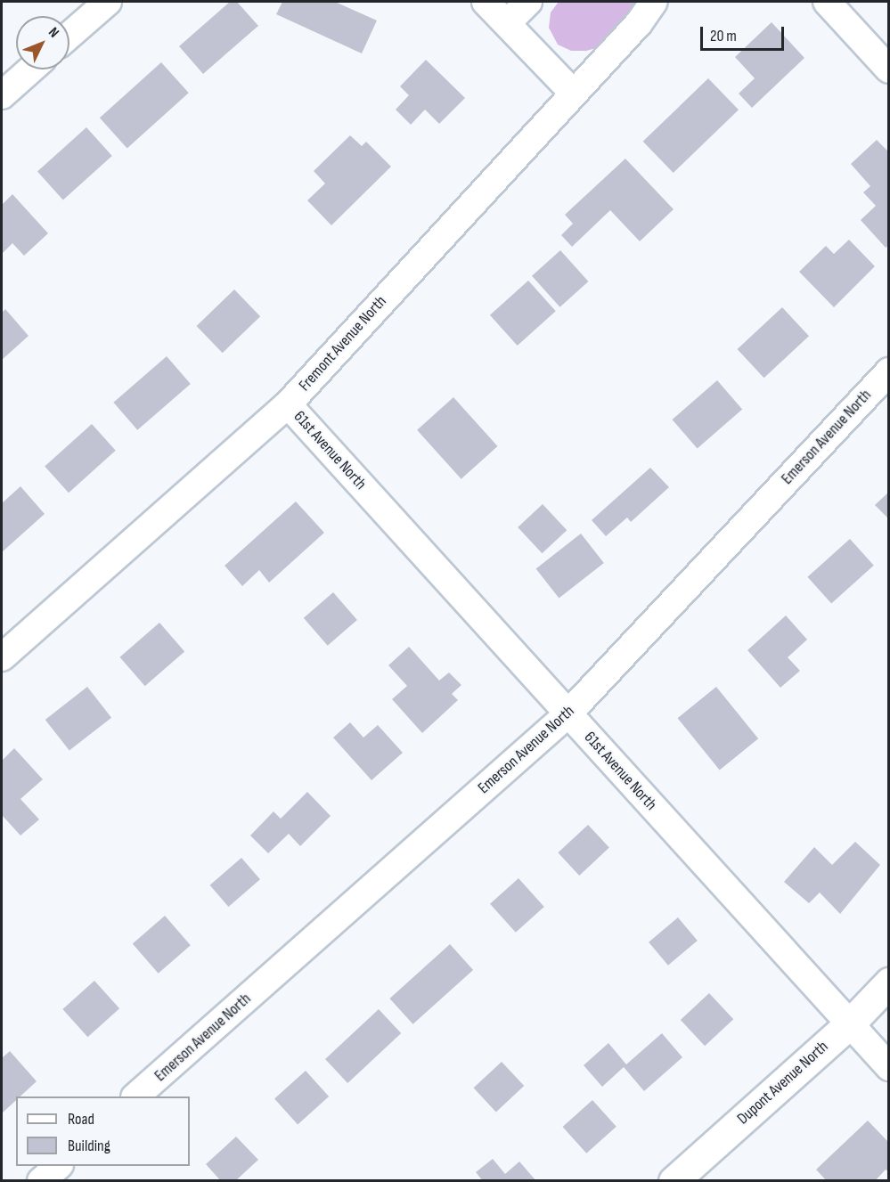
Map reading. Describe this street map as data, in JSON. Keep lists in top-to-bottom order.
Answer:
{
  "streets": {
    "street": [
      "Fremont Avenue North",
      "Emerson Avenue North",
      "61st Avenue North",
      "Dupont Avenue North"
    ]
  },
  "crossings": [
    ["Fremont Avenue North", "61st Avenue North"],
    ["Emerson Avenue North", "61st Avenue North"],
    ["61st Avenue North", "Dupont Avenue North"]
  ],
  "legend": ["Road", "Building"],
  "scale_bar": "20 m",
  "north": "top right"
}
